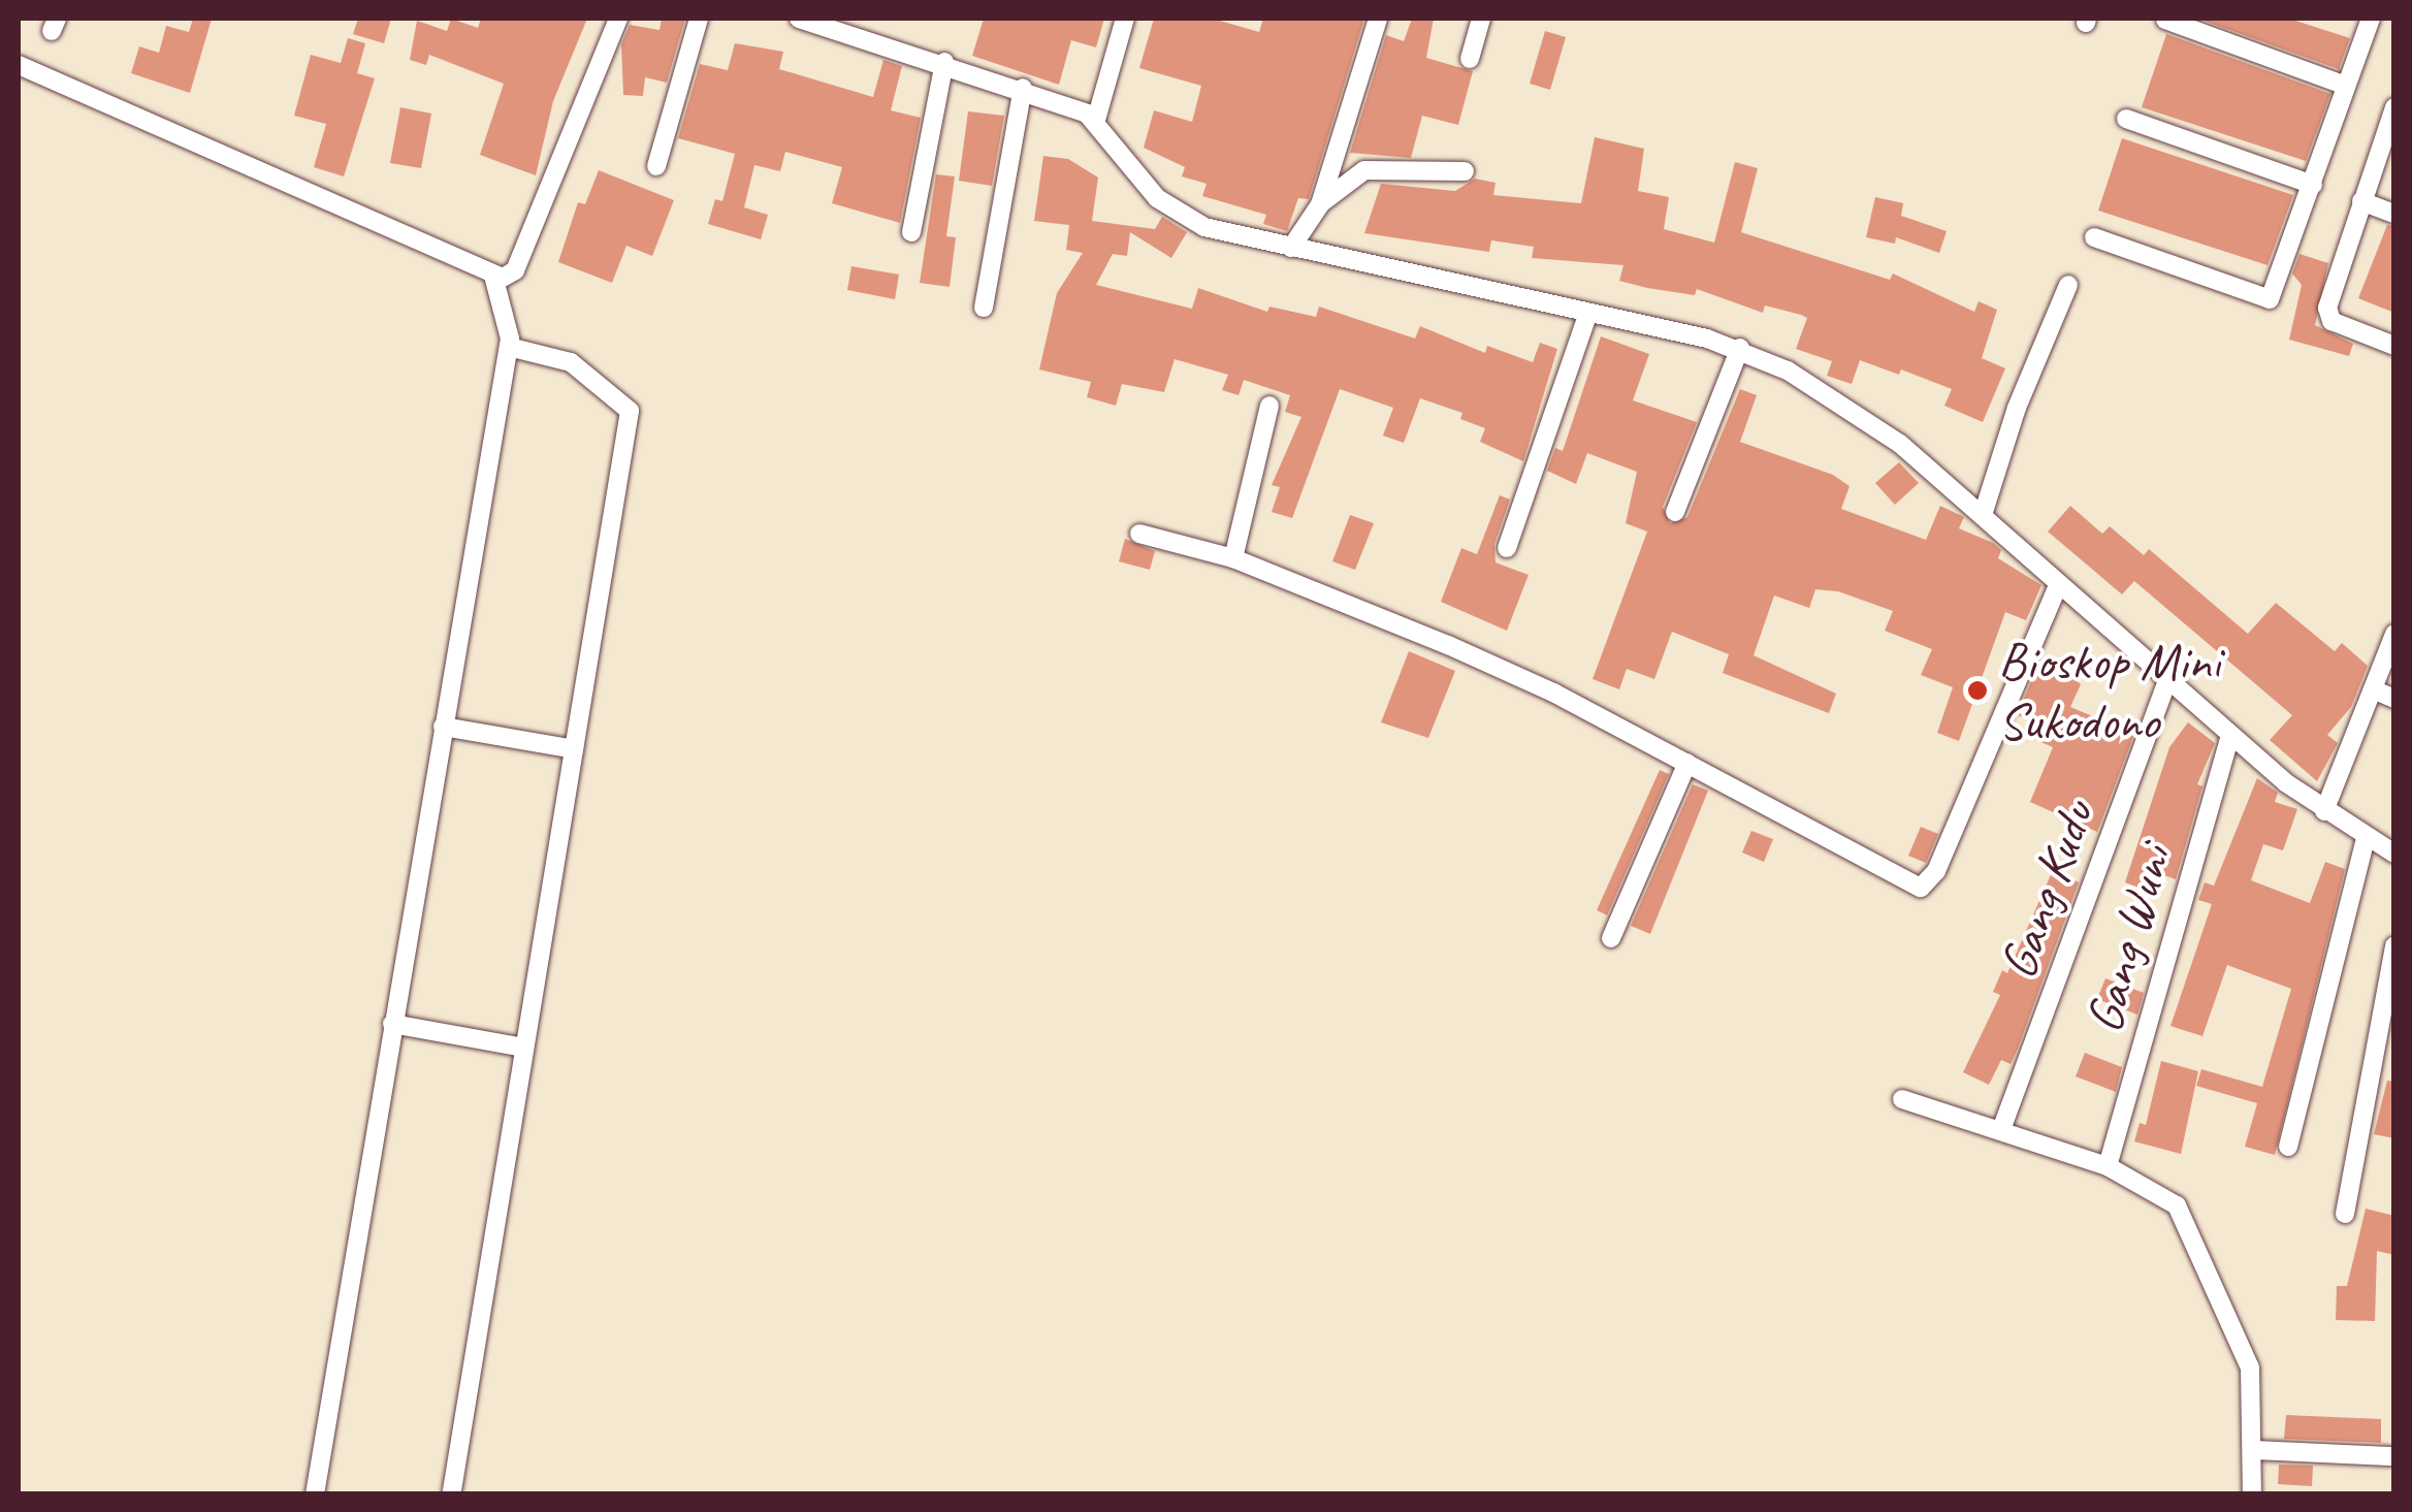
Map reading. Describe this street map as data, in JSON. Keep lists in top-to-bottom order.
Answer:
{
  "streets": {
    "street": ["Gang Kudu", "Gang Wuni"]
  },
  "places": ["Bioskop Mini Sukodono"]
}
